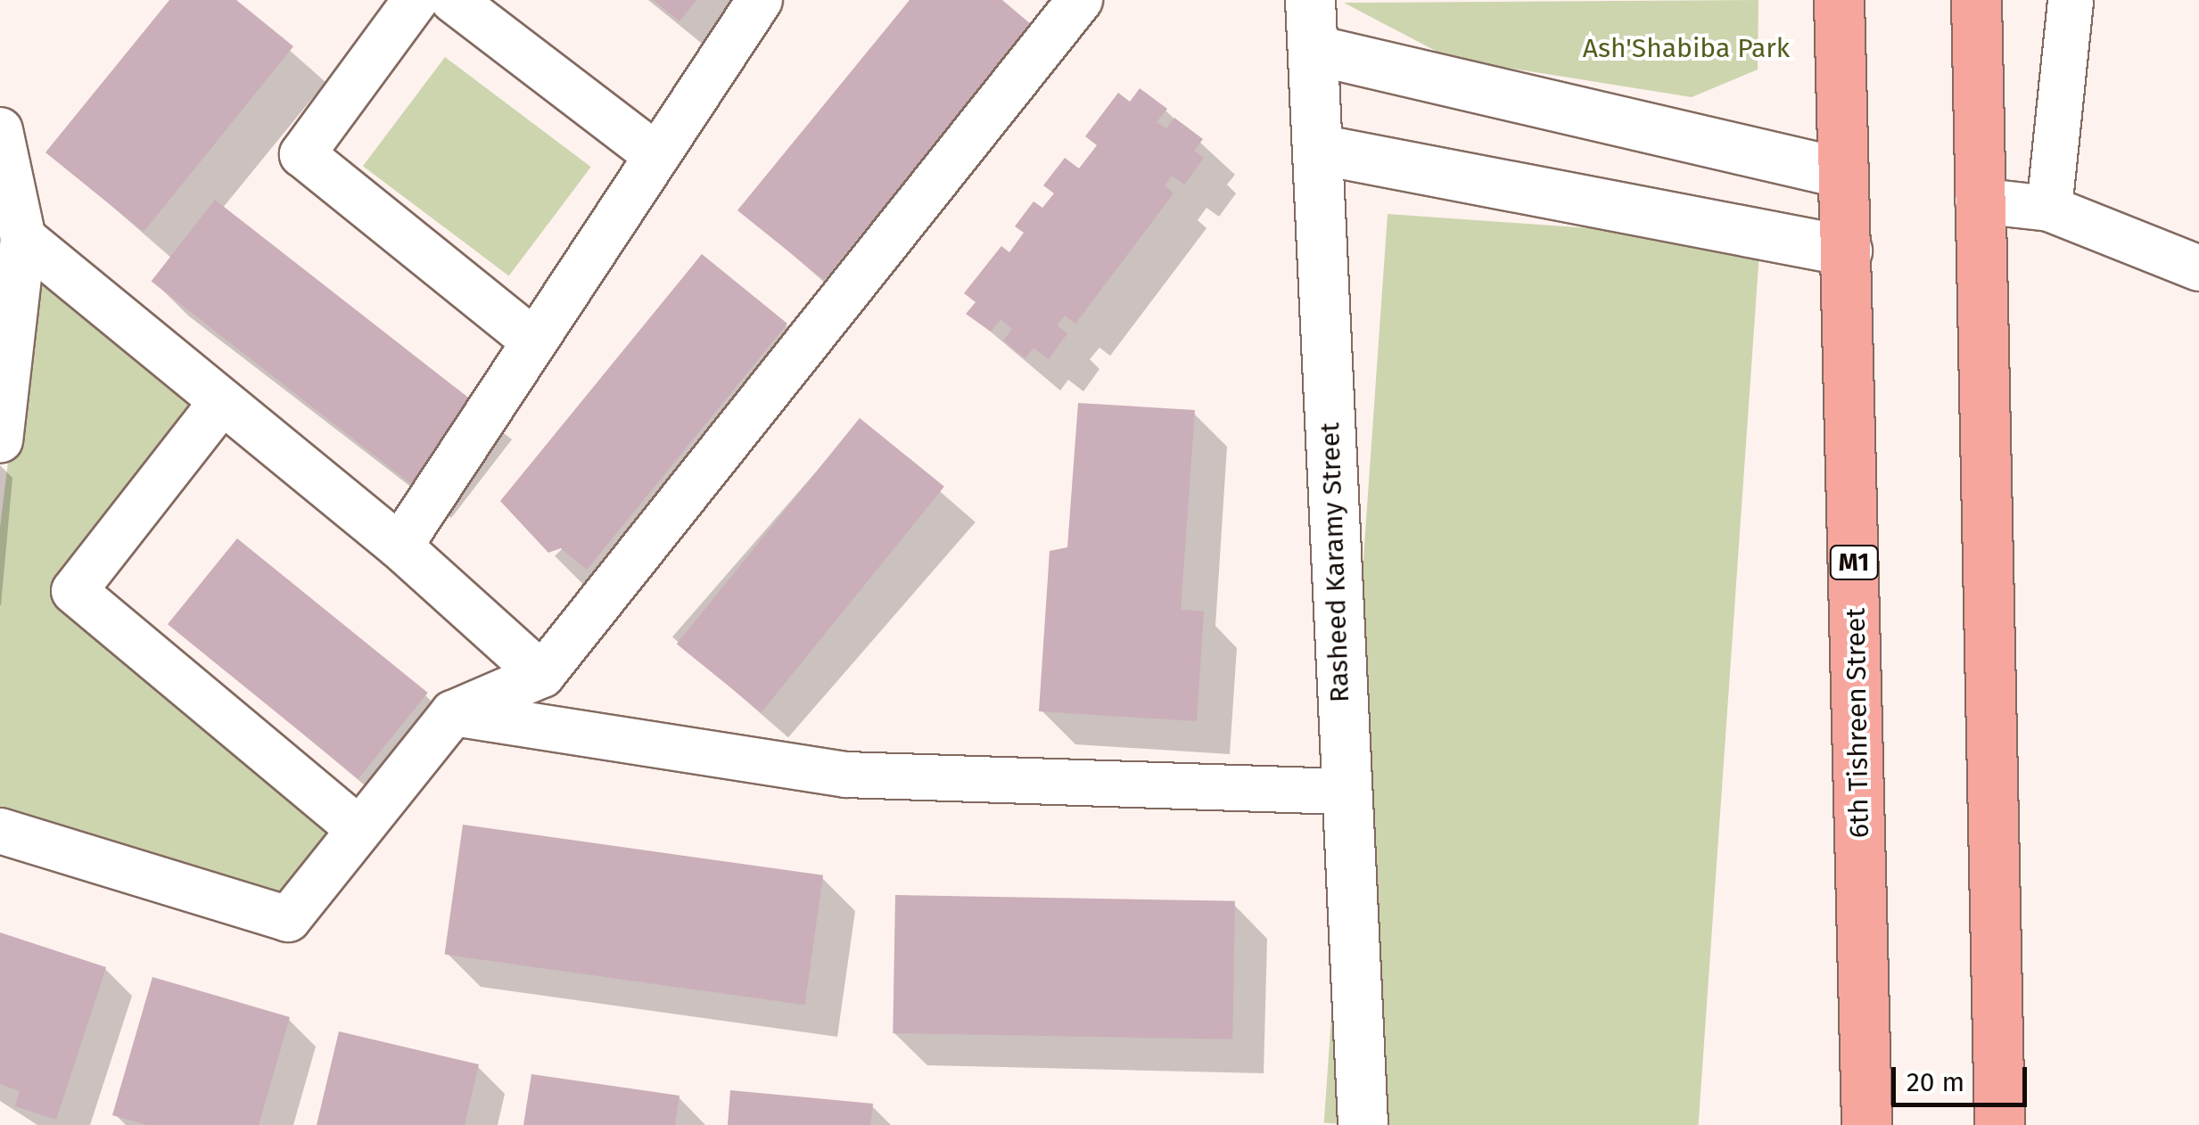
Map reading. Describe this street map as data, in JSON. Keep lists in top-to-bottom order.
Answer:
{
  "streets": {
    "highway": ["M1", "6th Tishreen Street"],
    "main road": ["Rasheed Karamy Street"]
  },
  "parks": ["Ash'Shabiba Park"],
  "scale_bar": "20 m"
}
